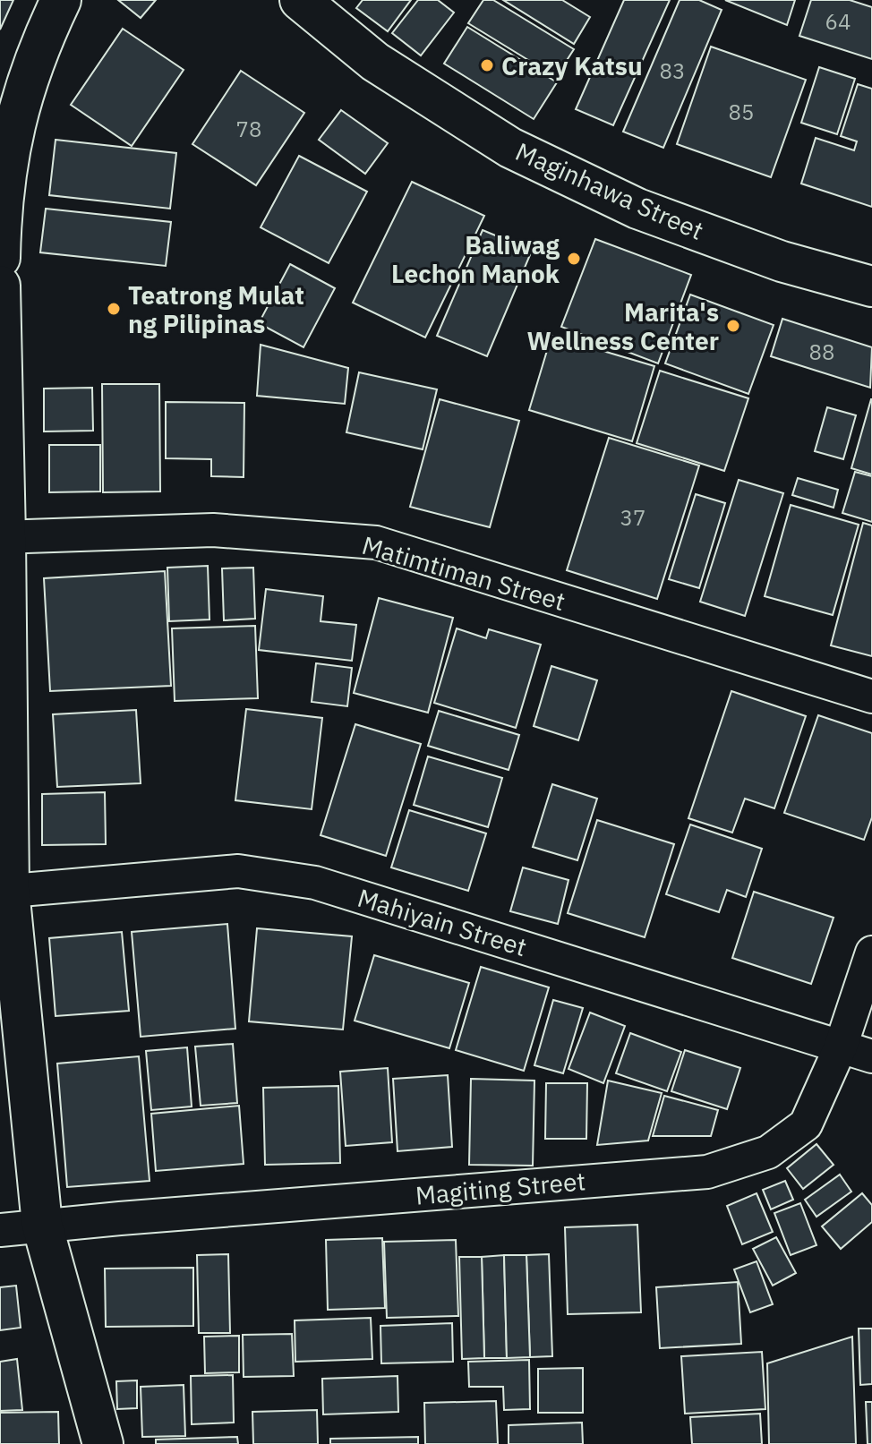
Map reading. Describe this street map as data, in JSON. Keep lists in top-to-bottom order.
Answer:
{
  "streets": {
    "street": [
      "Maginhawa Street",
      "Matimtiman Street",
      "Mahiyain Street",
      "Magiting Street"
    ]
  },
  "crossings": [
    ["Mahiyain Street", "Magiting Street"]
  ],
  "places": [
    "Crazy Katsu",
    "Baliwag Lechon Manok",
    "Teatrong Mulat ng Pilipinas",
    "Marita's Wellness Center"
  ],
  "house_numbers": [
    "64",
    "83",
    "85",
    "78",
    "88",
    "37"
  ]
}
